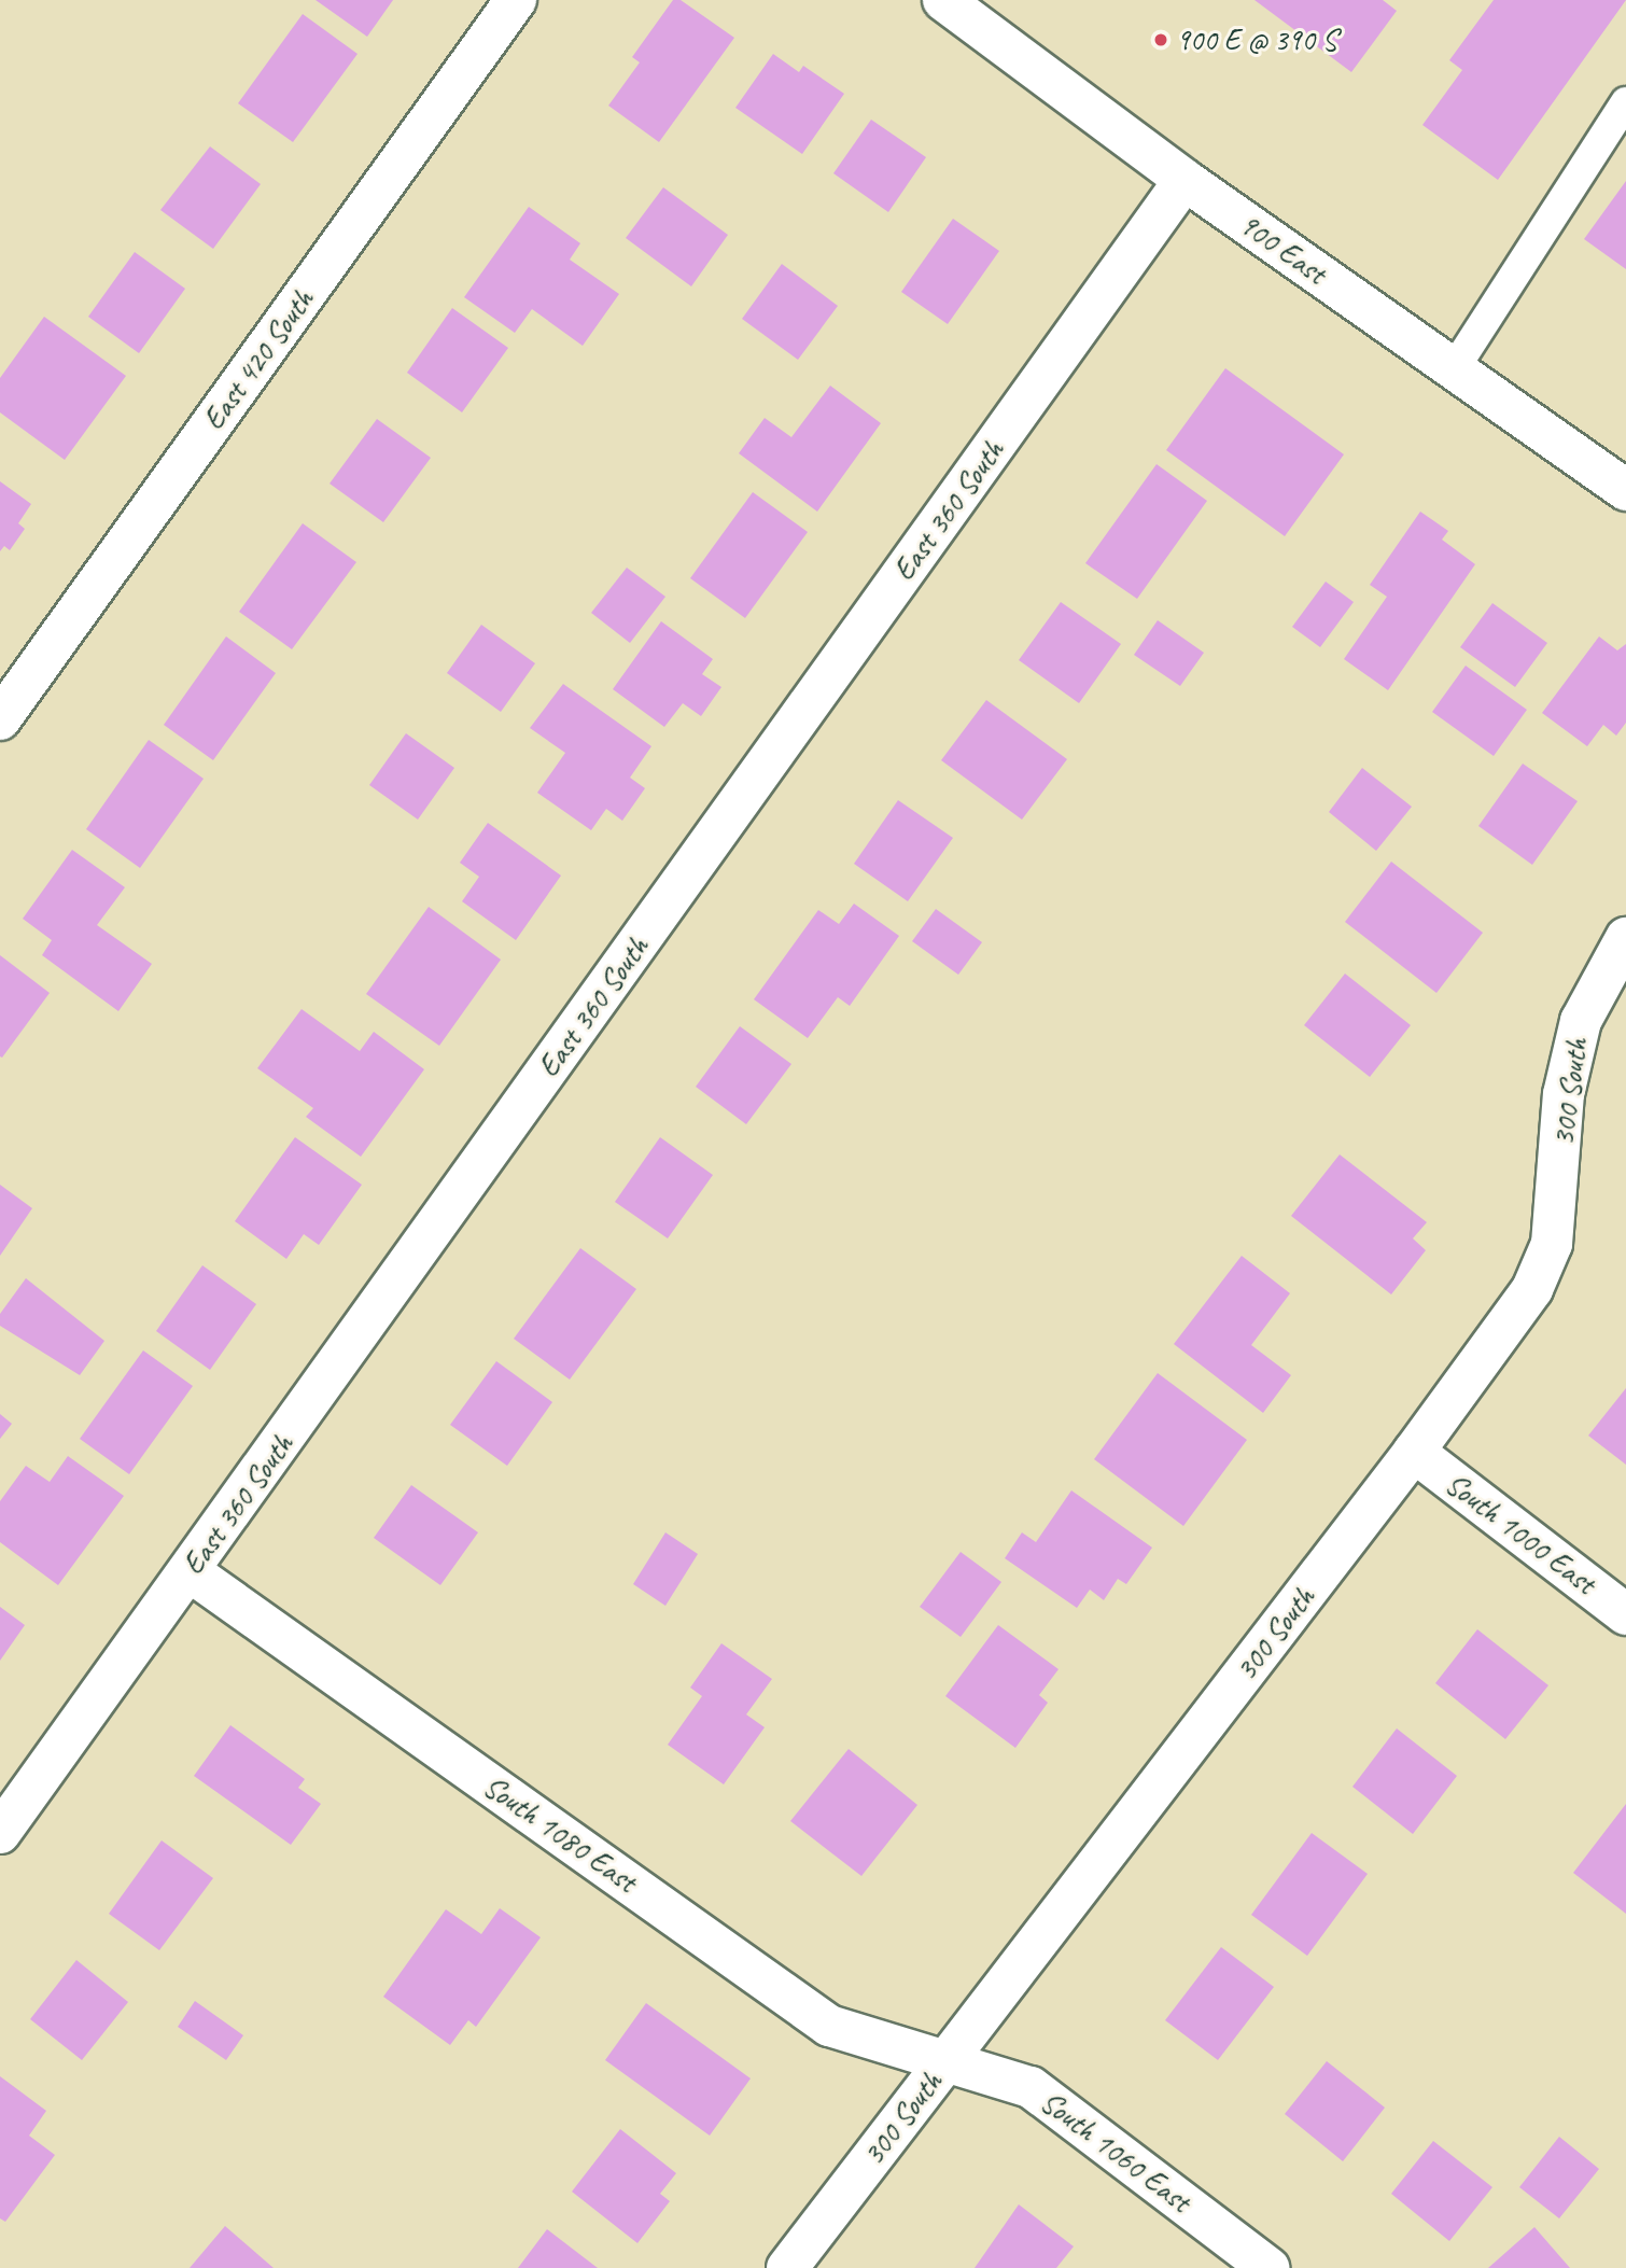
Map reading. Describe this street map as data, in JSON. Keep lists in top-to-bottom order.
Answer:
{
  "streets": {
    "street": [
      "900 East",
      "East 420 South",
      "East 360 South",
      "300 South",
      "South 1000 East",
      "South 1080 East",
      "South 1060 East"
    ]
  },
  "crossings": [
    ["900 East", "East 360 South"],
    ["East 360 South", "South 1080 East"],
    ["300 South", "South 1000 East"],
    ["300 South", "South 1080 East"],
    ["300 South", "South 1060 East"],
    ["South 1080 East", "South 1060 East"]
  ],
  "places": ["900 E @ 390 S"]
}
